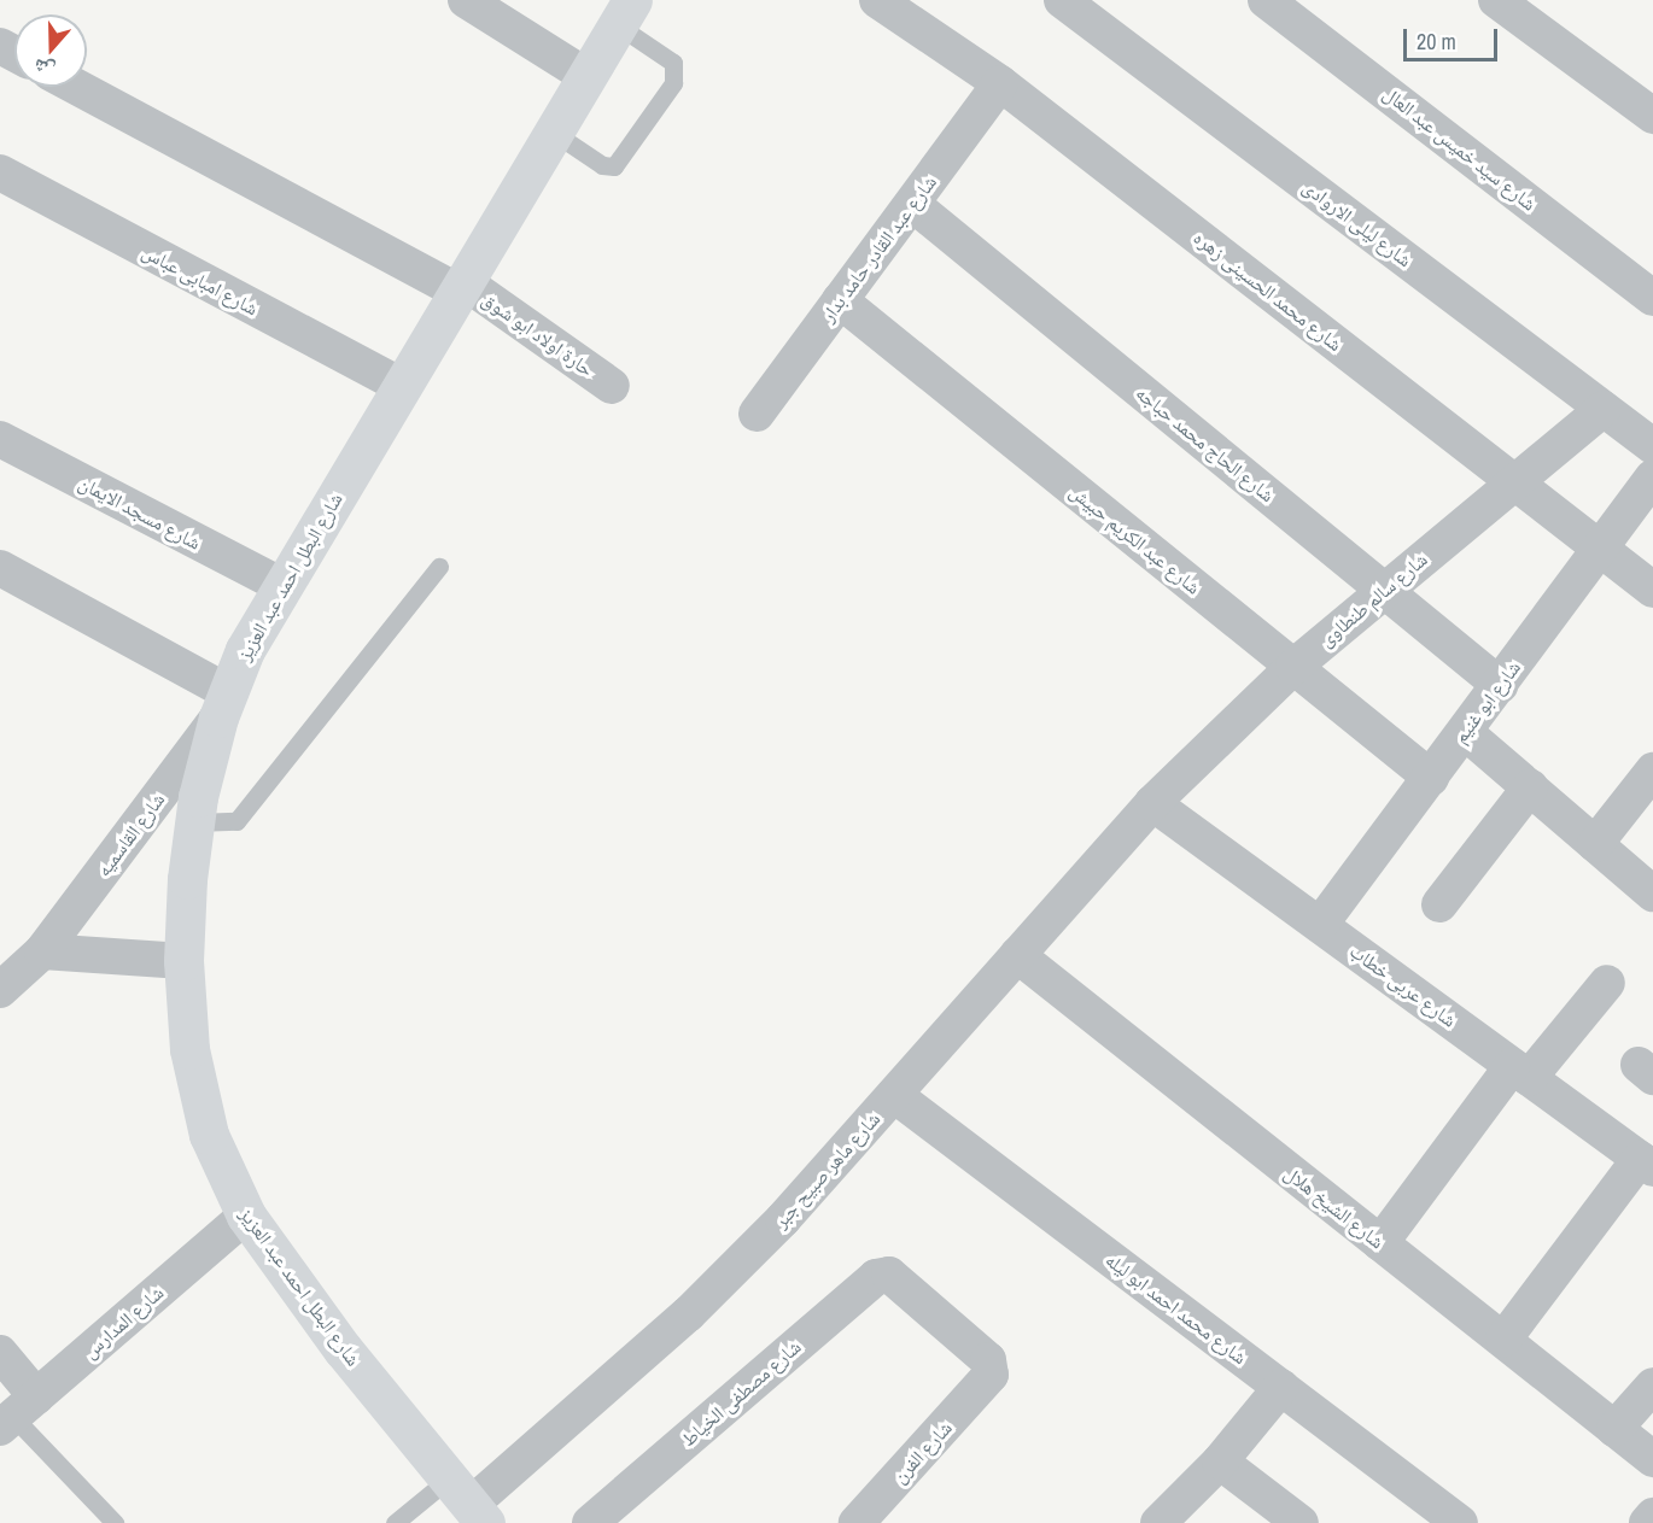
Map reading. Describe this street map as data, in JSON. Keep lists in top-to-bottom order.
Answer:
{
  "streets": {
    "main road": ["شارع البطل احمد عبد العزيز"],
    "street": [
      "شارع سيد خميس عبد العال",
      "شارع ليلى الاروادى",
      "شارع عبد القادر حامد بدار",
      "شارع امبابى عباس",
      "شارع محمد الحسينى زهره",
      "حارة اولاد ابو شوق",
      "شارع الحاج محمد حباجه",
      "شارع مسجد الايمان",
      "شارع عبد الكريم حبيش",
      "شارع سالم طنطاوى",
      "شارع ابو غنيم",
      "شارع القاسميه",
      "شارع عربى خطاب",
      "شارع ماهر صبيح جبر",
      "شارع الشيخ هلال",
      "شارع محمد احمد ابو ليله",
      "شارع المدارس",
      "شارع مصطفى الخياط",
      "شارع الفرن"
    ]
  },
  "crossings": [
    ["شارع ليلى الاروادى", "شارع سالم طنطاوى"],
    ["شارع عبد القادر حامد بدار", "شارع محمد الحسينى زهره"],
    ["شارع عبد القادر حامد بدار", "شارع الحاج محمد حباجه"],
    ["شارع عبد القادر حامد بدار", "شارع عبد الكريم حبيش"],
    ["شارع امبابى عباس", "شارع البطل احمد عبد العزيز"],
    ["شارع محمد الحسينى زهره", "شارع سالم طنطاوى"],
    ["شارع محمد الحسينى زهره", "شارع ابو غنيم"],
    ["حارة اولاد ابو شوق", "شارع البطل احمد عبد العزيز"],
    ["شارع الحاج محمد حباجه", "شارع سالم طنطاوى"],
    ["شارع الحاج محمد حباجه", "شارع ابو غنيم"],
    ["شارع مسجد الايمان", "شارع البطل احمد عبد العزيز"],
    ["شارع عبد الكريم حبيش", "شارع سالم طنطاوى"],
    ["شارع عبد الكريم حبيش", "شارع ابو غنيم"],
    ["شارع البطل احمد عبد العزيز", "شارع القاسميه"],
    ["شارع البطل احمد عبد العزيز", "شارع ماهر صبيح جبر"],
    ["شارع البطل احمد عبد العزيز", "شارع المدارس"],
    ["شارع سالم طنطاوى", "شارع عربى خطاب"],
    ["شارع سالم طنطاوى", "شارع ماهر صبيح جبر"],
    ["شارع ابو غنيم", "شارع عربى خطاب"],
    ["شارع عربى خطاب", "شارع ماهر صبيح جبر"],
    ["شارع ماهر صبيح جبر", "شارع الشيخ هلال"],
    ["شارع ماهر صبيح جبر", "شارع محمد احمد ابو ليله"],
    ["شارع مصطفى الخياط", "شارع الفرن"]
  ],
  "scale_bar": "20 m",
  "north": "bottom"
}
